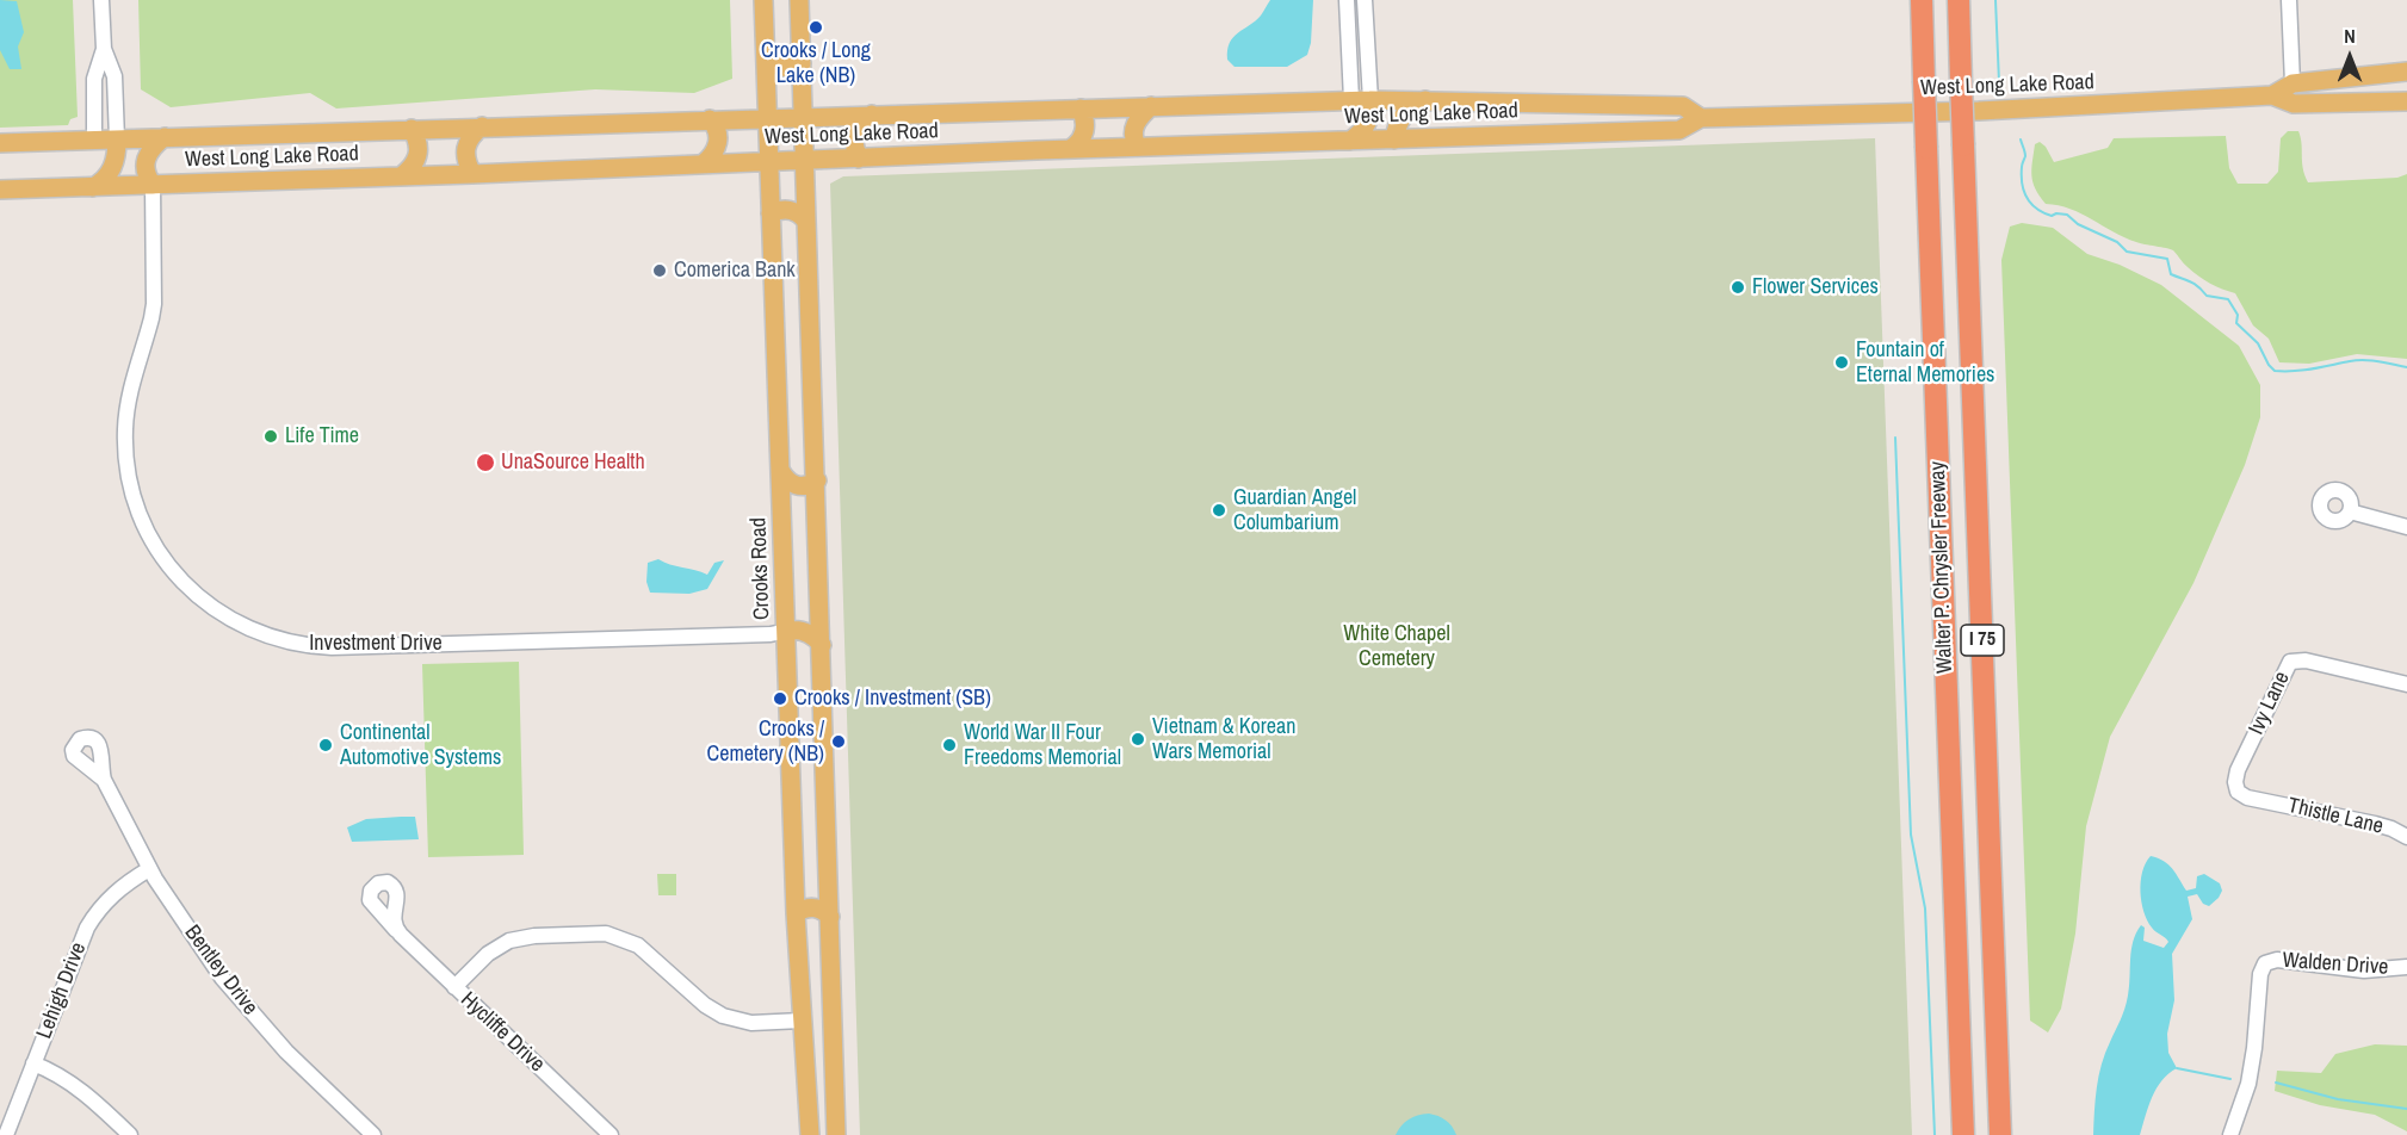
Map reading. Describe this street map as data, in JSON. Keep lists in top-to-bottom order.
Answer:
{
  "streets": {
    "highway": ["Walter P. Chrysler Freeway", "I 75"],
    "main road": ["West Long Lake Road", "Crooks Road"],
    "street": [
      "Investment Drive",
      "Ivy Lane",
      "Thistle Lane",
      "Walden Drive",
      "Bentley Drive",
      "Lehigh Drive",
      "Hycliffe Drive"
    ]
  },
  "crossings": [
    ["West Long Lake Road", "Crooks Road"],
    ["West Long Lake Road", "Investment Drive"],
    ["Crooks Road", "Investment Drive"],
    ["Ivy Lane", "Thistle Lane"],
    ["Bentley Drive", "Lehigh Drive"]
  ],
  "parks": ["White Chapel Cemetery"],
  "places": [
    "Crooks / Long Lake (NB)",
    "Comerica Bank",
    "Flower Services",
    "Fountain of Eternal Memories",
    "Life Time",
    "UnaSource Health",
    "Guardian Angel Columbarium",
    "Crooks / Investment (SB)",
    "Vietnam & Korean Wars Memorial",
    "Crooks / Cemetery (NB)",
    "Continental Automotive Systems",
    "World War II Four Freedoms Memorial"
  ],
  "north": "top"
}
